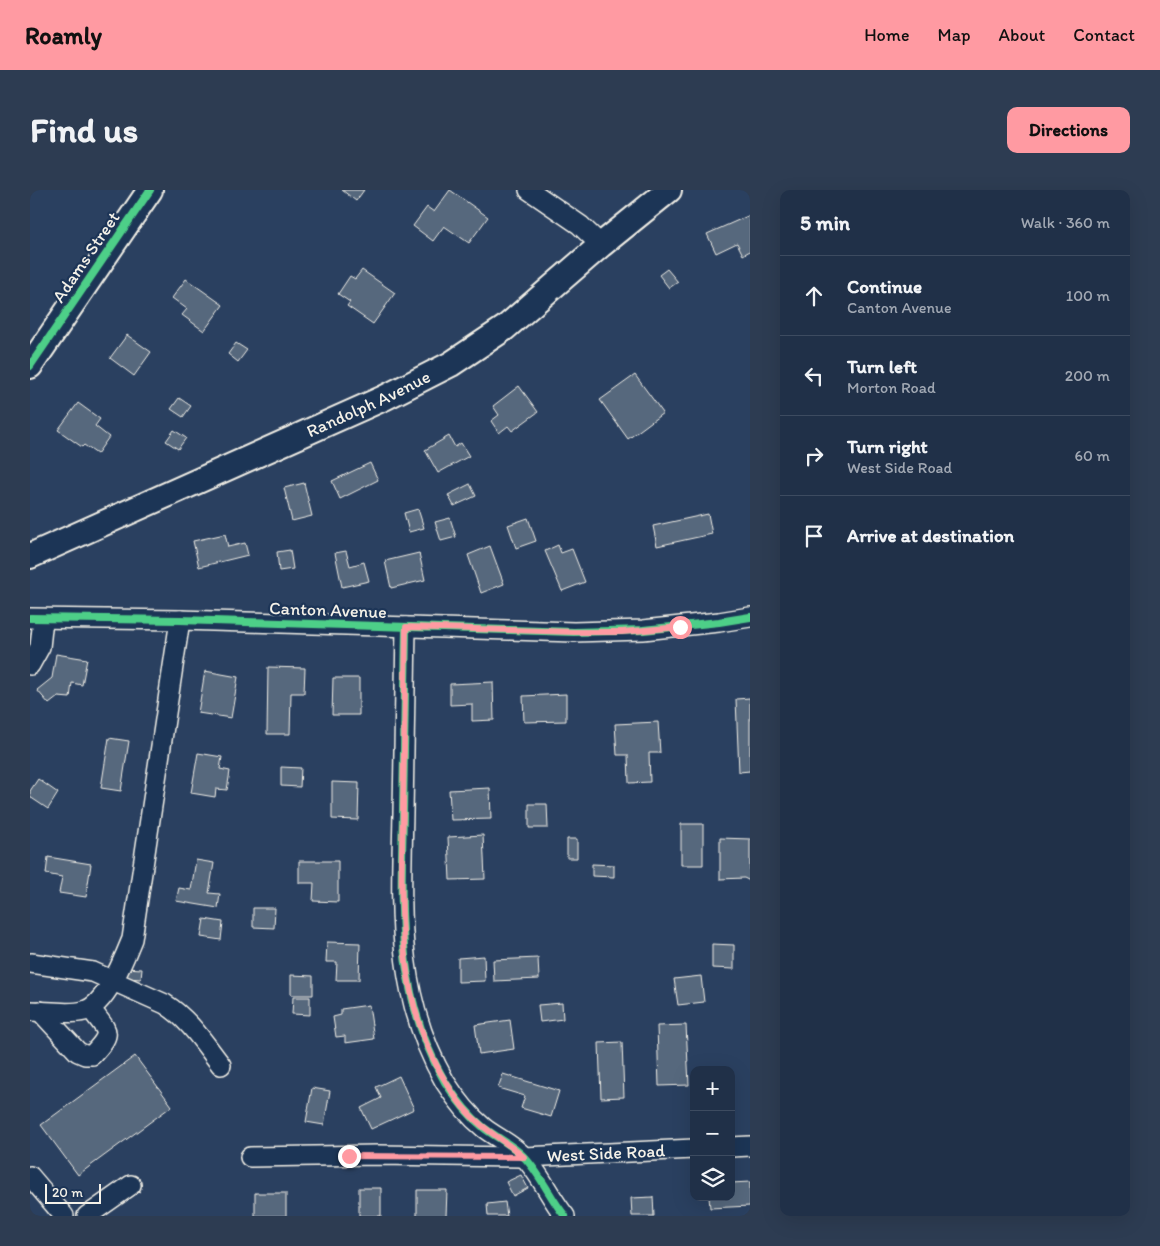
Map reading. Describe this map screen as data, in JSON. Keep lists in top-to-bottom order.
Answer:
{
  "streets": {
    "main road": ["Adams Street", "Randolph Avenue"],
    "street": ["Canton Avenue", "West Side Road"]
  },
  "scale_bar": "20 m",
  "page": {
    "header": "Roamly",
    "nav": [
      "Home",
      "Map",
      "About",
      "Contact"
    ],
    "buttons": "Directions",
    "title": "Find us",
    "heading": ["5 min", "Walk · 360 m"],
    "list": [
      ["Continue", "Canton Avenue", "100 m"],
      ["Turn left", "Morton Road", "200 m"],
      ["Turn right", "West Side Road", "60 m"],
      "Arrive at destination"
    ],
    "map_buttons": ["+", "−"],
    "scale": "20 m"
  }
}
